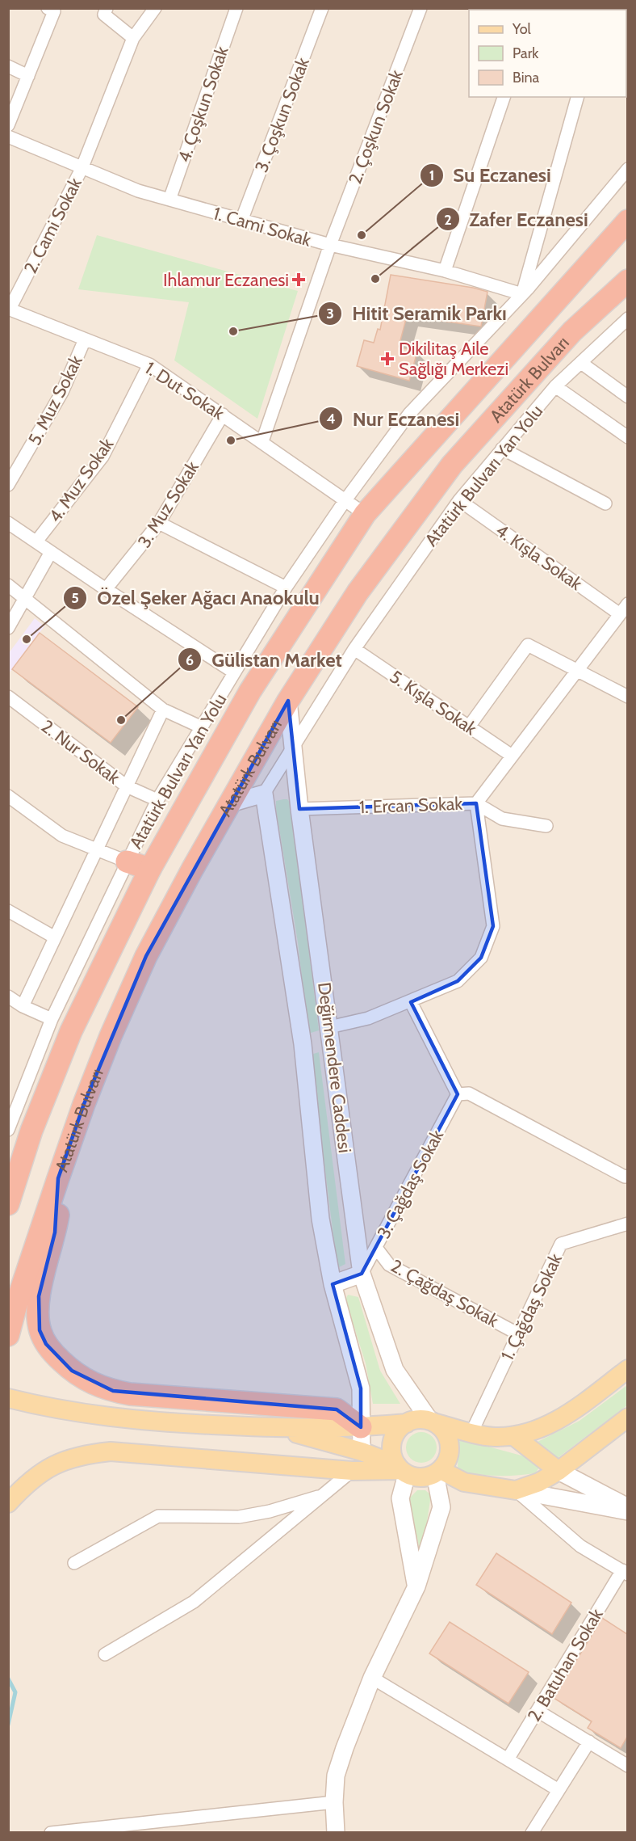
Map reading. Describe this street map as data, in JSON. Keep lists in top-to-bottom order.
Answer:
{
  "streets": {
    "highway": ["Atatürk Bulvarı"],
    "street": [
      "4. Çoşkun Sokak",
      "3. Çoşkun Sokak",
      "2. Çoşkun Sokak",
      "2. Cami Sokak",
      "1. Cami Sokak",
      "1. Dut Sokak",
      "5. Muz Sokak",
      "Atatürk Bulvarı Yan Yolu",
      "4. Muz Sokak",
      "3. Muz Sokak",
      "4. Kışla Sokak",
      "5. Kışla Sokak",
      "2. Nur Sokak",
      "1. Ercan Sokak",
      "Değirmendere Caddesi",
      "3. Çağdaş Sokak",
      "2. Çağdaş Sokak",
      "1. Çağdaş Sokak",
      "2. Batuhan Sokak"
    ]
  },
  "crossings": [
    ["4. Çoşkun Sokak", "1. Cami Sokak"],
    ["3. Çoşkun Sokak", "1. Cami Sokak"],
    ["2. Çoşkun Sokak", "1. Cami Sokak"],
    ["2. Çoşkun Sokak", "1. Dut Sokak"],
    ["2. Cami Sokak", "1. Cami Sokak"],
    ["2. Cami Sokak", "1. Dut Sokak"],
    ["1. Cami Sokak", "Atatürk Bulvarı Yan Yolu"],
    ["Atatürk Bulvarı", "1. Dut Sokak"],
    ["Atatürk Bulvarı", "Değirmendere Caddesi"],
    ["1. Dut Sokak", "5. Muz Sokak"],
    ["1. Dut Sokak", "Atatürk Bulvarı Yan Yolu"],
    ["1. Dut Sokak", "4. Muz Sokak"],
    ["1. Dut Sokak", "3. Muz Sokak"],
    ["Atatürk Bulvarı Yan Yolu", "4. Kışla Sokak"],
    ["Atatürk Bulvarı Yan Yolu", "5. Kışla Sokak"],
    ["Atatürk Bulvarı Yan Yolu", "2. Nur Sokak"],
    ["Atatürk Bulvarı Yan Yolu", "Değirmendere Caddesi"],
    ["1. Ercan Sokak", "Değirmendere Caddesi"],
    ["Değirmendere Caddesi", "3. Çağdaş Sokak"],
    ["3. Çağdaş Sokak", "2. Çağdaş Sokak"],
    ["2. Çağdaş Sokak", "1. Çağdaş Sokak"]
  ],
  "places": {
    "other": [
      "Su Eczanesi",
      "Zafer Eczanesi",
      "Hitit Seramik Parkı",
      "Nur Eczanesi",
      "Özel Şeker Ağacı Anaokulu",
      "Gülistan Market"
    ],
    "health": ["Ihlamur Eczanesi", "Dikilitaş Aile Sağlığı Merkezi"]
  },
  "legend": ["Yol", "Park", "Bina"]
}
